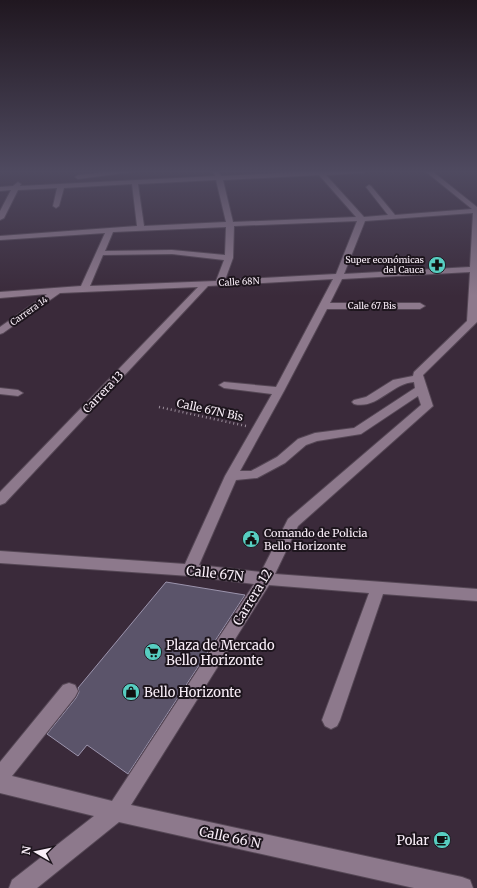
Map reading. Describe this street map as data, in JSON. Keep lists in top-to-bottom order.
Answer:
{
  "streets": {
    "street": [
      "Calle 68N",
      "Calle 67 Bis",
      "Carrera 14",
      "Carrera 13",
      "Calle 67N",
      "Carrera 12",
      "Calle 66 N"
    ],
    "path": ["Calle 67N Bis"]
  },
  "crossings": [
    ["Calle 68N", "Carrera 14"],
    ["Calle 68N", "Carrera 13"],
    ["Calle 67N", "Carrera 12"],
    ["Carrera 12", "Calle 66 N"]
  ],
  "places": {
    "pharmacy": ["Super económicas del Cauca"],
    "public building": ["Comando de Policia Bello Horizonte"],
    "supermarket": ["Plaza de Mercado Bello Horizonte"],
    "shop": ["Bello Horizonte"],
    "cafe": ["Polar"]
  },
  "north": "left"
}
